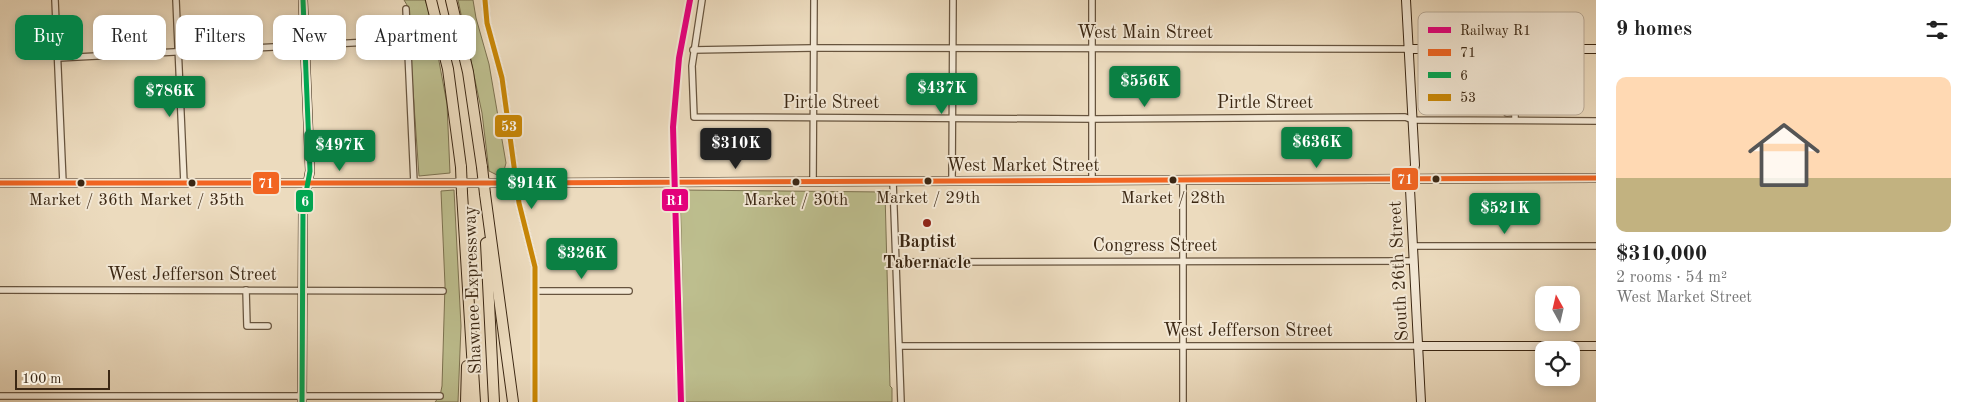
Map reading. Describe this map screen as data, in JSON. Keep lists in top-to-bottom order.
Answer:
{
  "streets": {
    "highway": ["Shawnee Expressway"],
    "street": [
      "West Main Street",
      "Pirtle Street",
      "West Market Street",
      "Congress Street",
      "South 26th Street",
      "West Jefferson Street"
    ]
  },
  "crossings": [
    ["West Main Street", "Pirtle Street"],
    ["West Main Street", "South 26th Street"],
    ["Pirtle Street", "South 26th Street"],
    ["West Market Street", "South 26th Street"],
    ["Congress Street", "South 26th Street"],
    ["South 26th Street", "West Jefferson Street"]
  ],
  "places": [
    "Market / 28th",
    "Market / 29th",
    "Market / 30th",
    "Market / 36th",
    "Market / 35th",
    "Baptist Tabernacle"
  ],
  "lines": [
    "rail line R1",
    "transit line 6",
    "transit line 53",
    "transit line 71"
  ],
  "legend": [
    "Railway R1",
    "71",
    "6",
    "53"
  ],
  "scale_bar": "100 m",
  "north": "top",
  "page": {
    "heading": "9 homes",
    "chip": [
      "Buy",
      "Rent",
      "Filters",
      "New",
      "Apartment"
    ],
    "list": [
      {
        "name": "$310,000",
        "note": "2 rooms · 54 m² · West Market Street"
      }
    ],
    "price": [
      "$556K",
      "$437K",
      "$786K",
      "$636K",
      "$310K",
      "$497K",
      "$914K",
      "$521K",
      "$326K"
    ],
    "scale": "100 m"
  }
}
